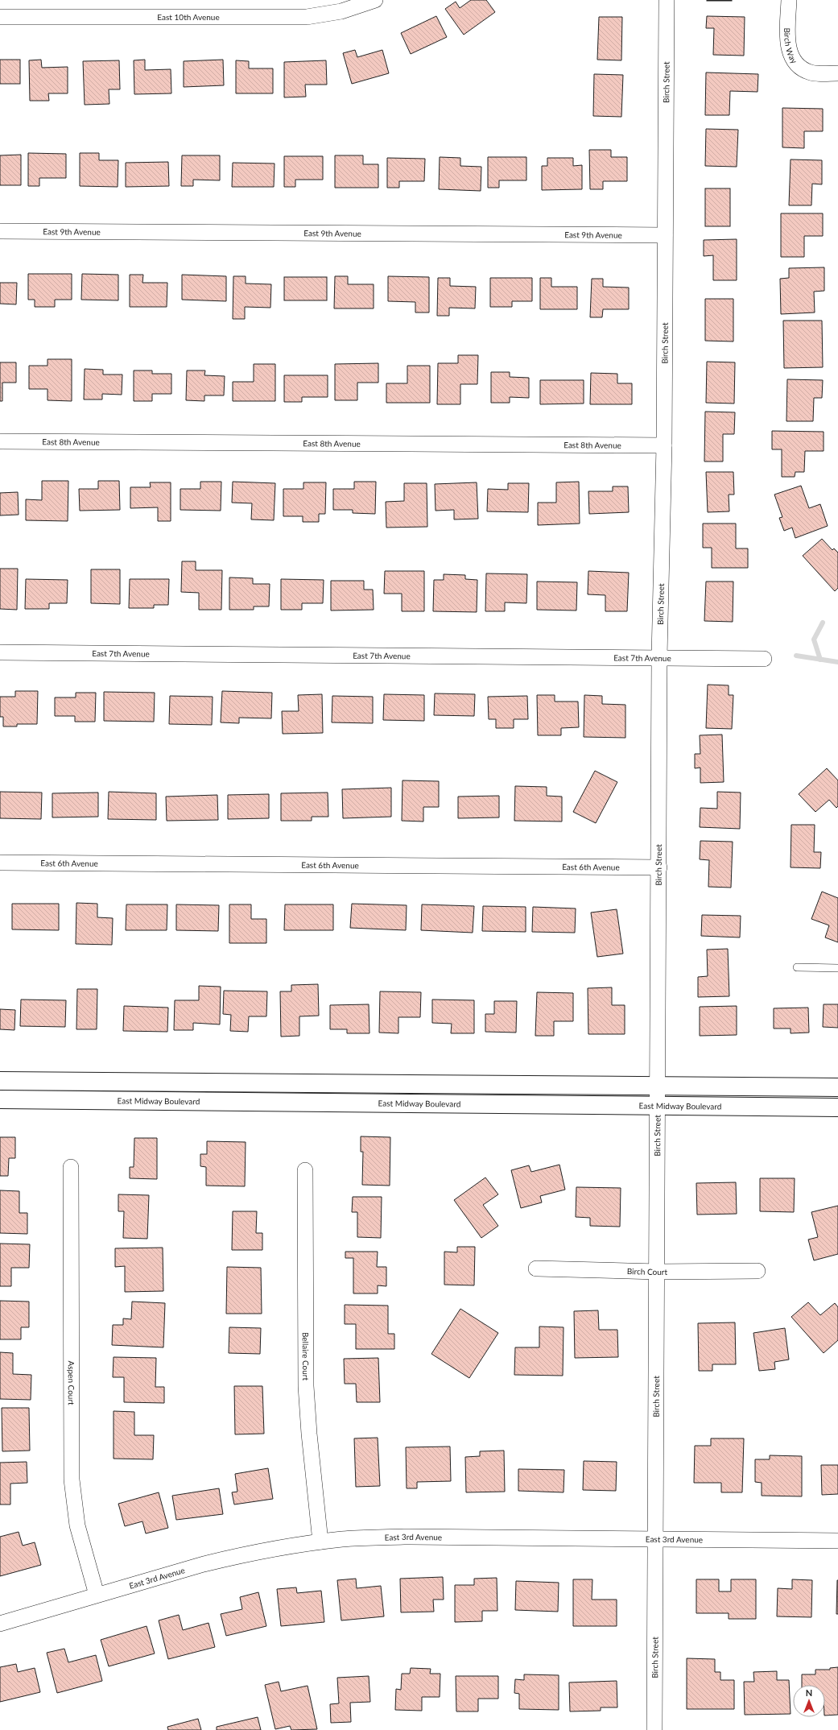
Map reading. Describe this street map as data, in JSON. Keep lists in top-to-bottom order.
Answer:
{
  "streets": {
    "main road": ["East Midway Boulevard"],
    "street": [
      "East 10th Avenue",
      "Birch Way",
      "Birch Street",
      "East 9th Avenue",
      "East 8th Avenue",
      "East 7th Avenue",
      "East 6th Avenue",
      "Birch Court",
      "Bellaire Court",
      "Aspen Court",
      "East 3rd Avenue"
    ]
  },
  "crossings": [
    ["Birch Street", "East 9th Avenue"],
    ["Birch Street", "East 8th Avenue"],
    ["Birch Street", "East 7th Avenue"],
    ["Birch Street", "East 6th Avenue"],
    ["Birch Street", "East Midway Boulevard"],
    ["Birch Street", "Birch Court"],
    ["Birch Street", "East 3rd Avenue"],
    ["Bellaire Court", "East 3rd Avenue"],
    ["Aspen Court", "East 3rd Avenue"]
  ],
  "north": "top"
}
